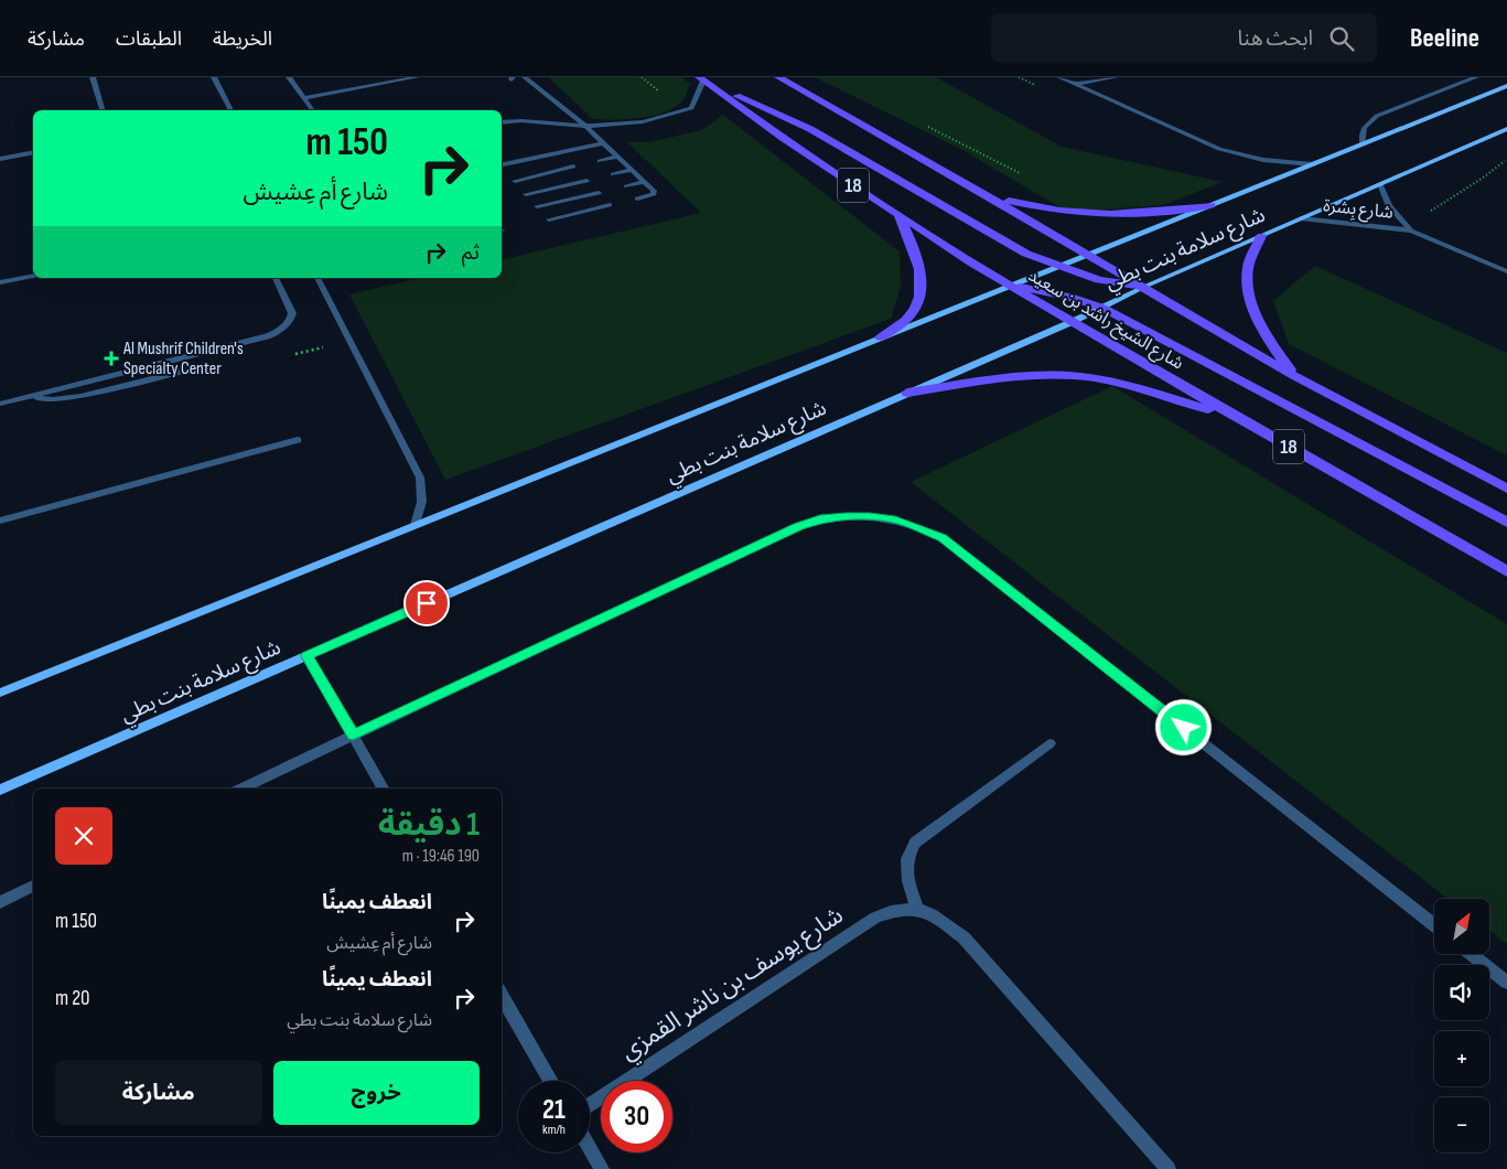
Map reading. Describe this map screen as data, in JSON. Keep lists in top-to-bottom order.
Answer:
{
  "streets": {
    "main road": ["18", "شارع سلامة بنت بطي", "شارع الشيخ راشد بن سعيد"],
    "street": ["شارع بِشرة", "شارع يوسف بن ناشر القمزي"]
  },
  "crossings": [
    ["شارع بِشرة", "شارع سلامة بنت بطي"],
    ["شارع سلامة بنت بطي", "شارع الشيخ راشد بن سعيد"]
  ],
  "places": {
    "health": ["Al Mushrif Children's Specialty Center"]
  },
  "north": "top right",
  "page": {
    "header": "Beeline",
    "search": "ابحث هنا",
    "nav": ["الخريطة", "الطبقات", "مشاركة"],
    "turn": ["150 m", "شارع أم عِشيش"],
    "then": "ثم",
    "heading": ["1 دقيقة", "190 m · 19:46"],
    "list": [
      {
        "name": "انعطف يمينًا",
        "note": "شارع أم عِشيش",
        "value": "150 m"
      },
      {
        "name": "انعطف يمينًا",
        "note": "شارع سلامة بنت بطي",
        "value": "20 m"
      }
    ],
    "map_buttons": ["+", "−"],
    "buttons": ["خروج", "مشاركة"],
    "speed": "21 km/h",
    "limit": "30"
  }
}
